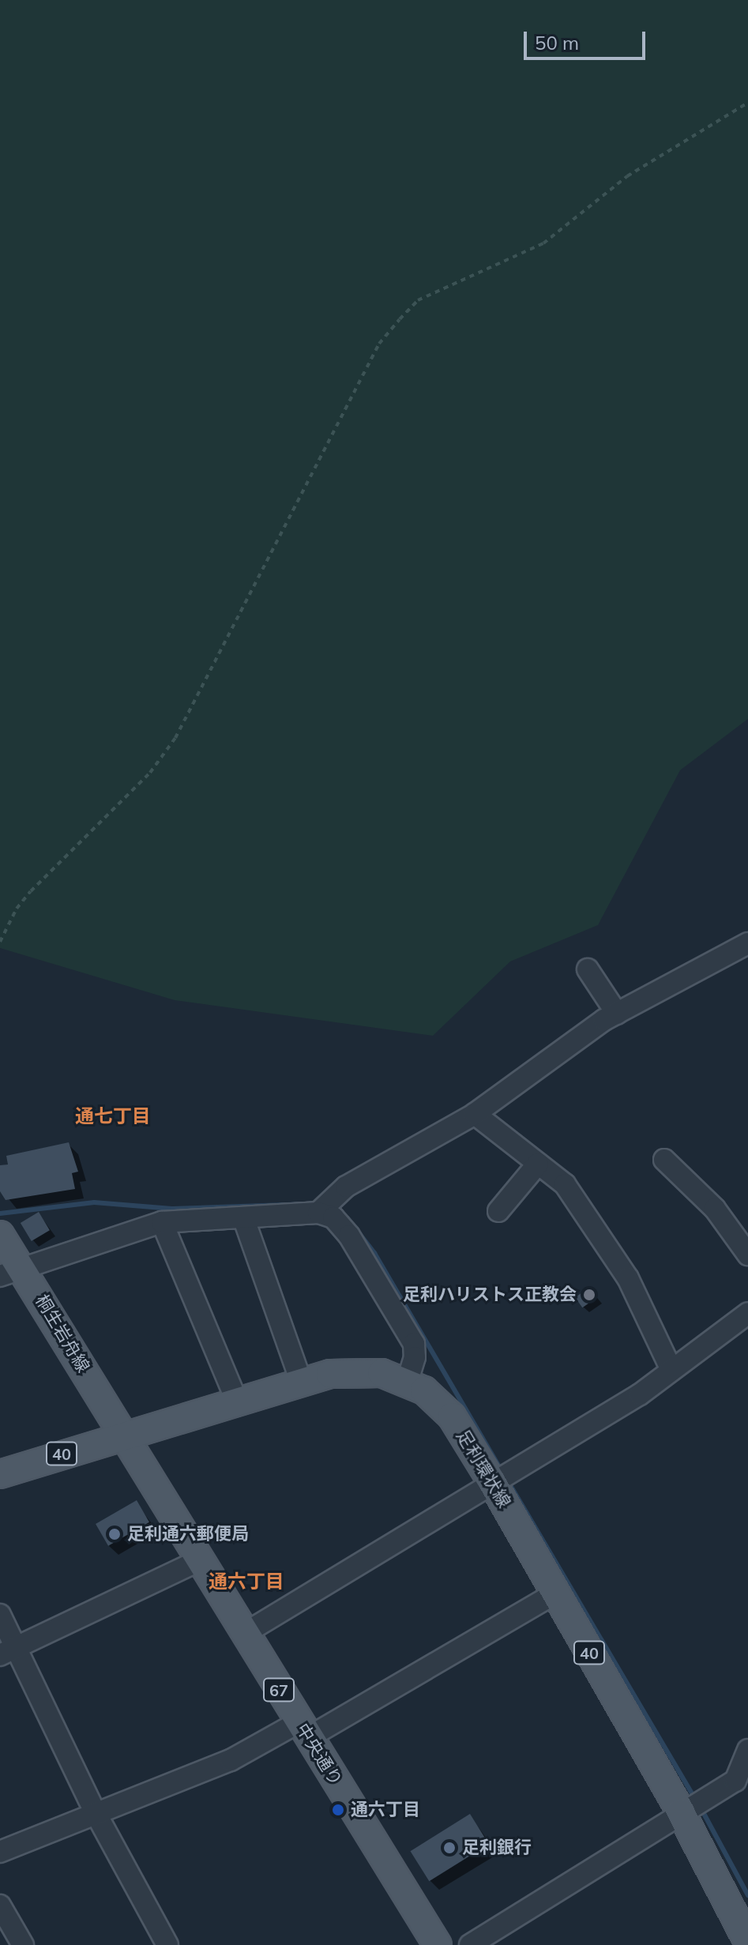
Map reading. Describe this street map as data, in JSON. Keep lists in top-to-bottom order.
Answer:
{
  "streets": {
    "main road": [
      "桐生岩舟線",
      "40",
      "足利環状線",
      "67",
      "中央通り"
    ]
  },
  "crossings": [
    ["桐生岩舟線", "足利環状線"],
    ["桐生岩舟線", "中央通り"],
    ["足利環状線", "中央通り"]
  ],
  "districts": ["通七丁目", "通六丁目"],
  "places": [
    "足利ハリストス正教会",
    "足利通六郵便局",
    "通六丁目",
    "足利銀行"
  ],
  "scale_bar": "50 m"
}
